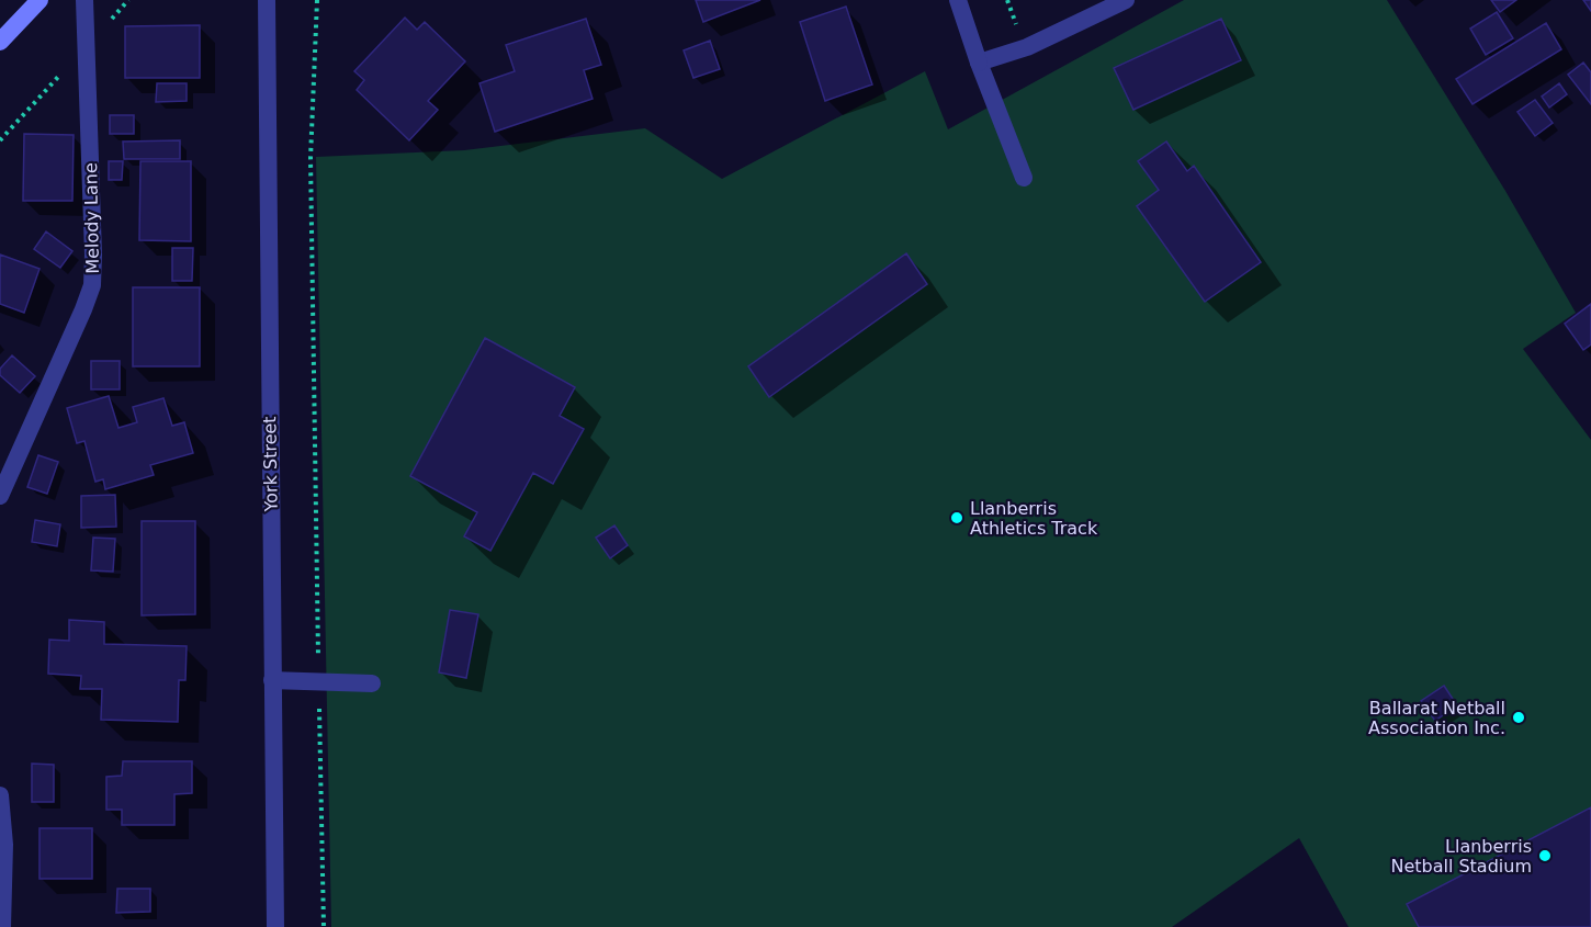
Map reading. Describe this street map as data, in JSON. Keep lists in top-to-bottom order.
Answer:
{
  "streets": {
    "street": ["Melody Lane", "York Street"]
  },
  "places": ["Llanberris Athletics Track", "Ballarat Netball Association Inc.", "Llanberris Netball Stadium"]
}
